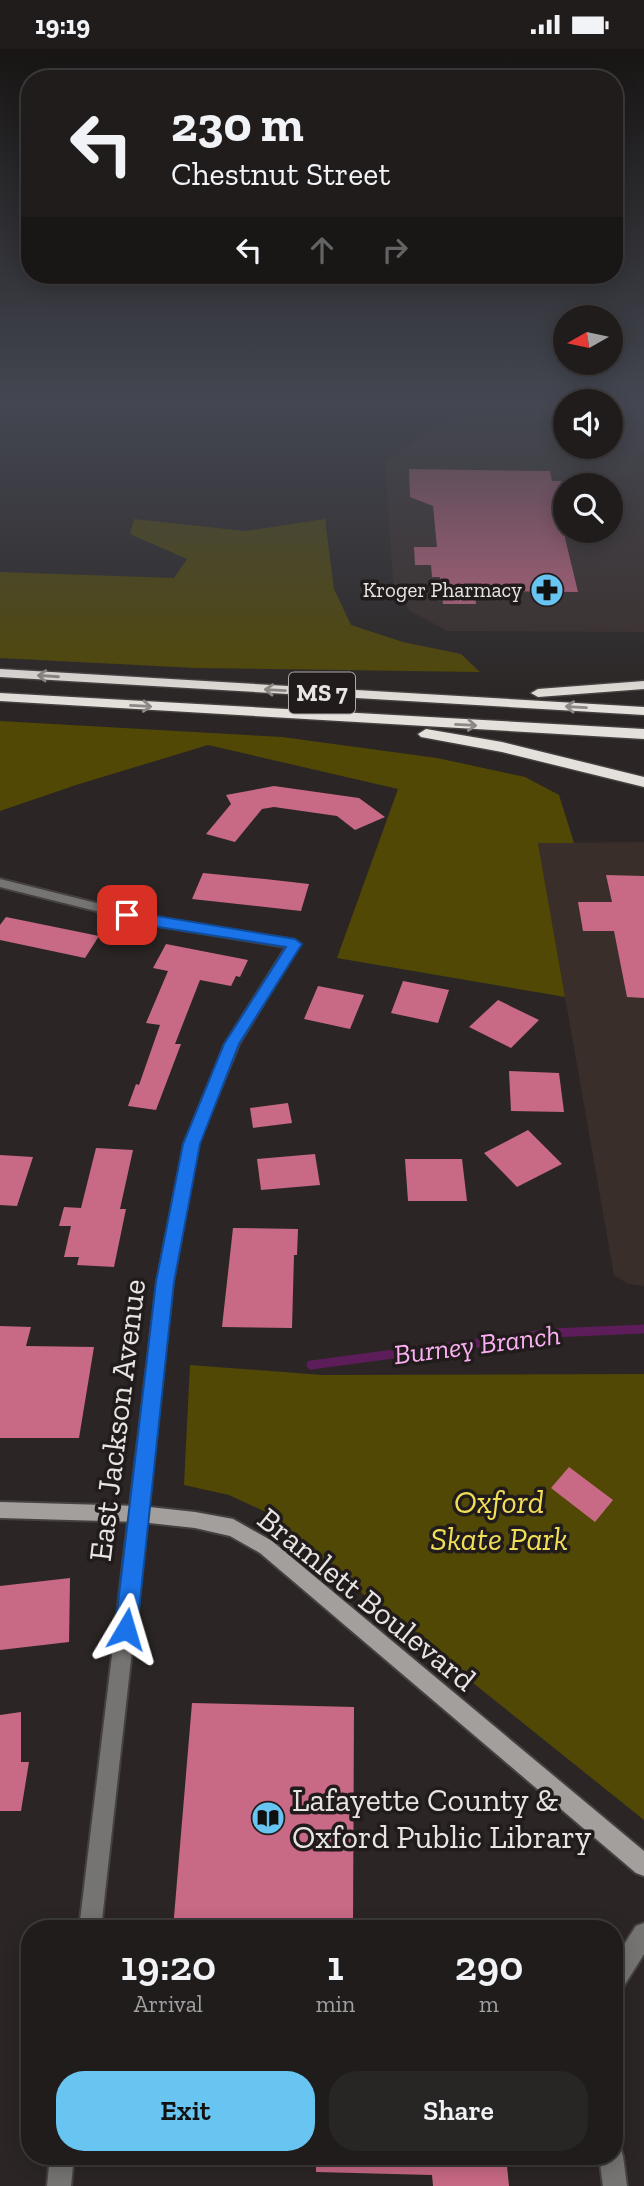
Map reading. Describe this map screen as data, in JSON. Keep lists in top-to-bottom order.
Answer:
{
  "streets": {
    "highway": ["MS 7"],
    "street": ["East Jackson Avenue", "Bramlett Boulevard"]
  },
  "crossings": [
    ["East Jackson Avenue", "Bramlett Boulevard"]
  ],
  "water": ["Burney Branch"],
  "parks": ["Oxford Skate Park"],
  "places": {
    "pharmacy": ["Kroger Pharmacy"],
    "library": ["Lafayette County & Oxford Public Library"]
  },
  "north": "left",
  "page": {
    "status": "19:19",
    "turn": ["230 m", "Chestnut Street"],
    "eta": [
      "19:20",
      "Arrival",
      "1",
      "min",
      "290",
      "m"
    ],
    "buttons": ["Exit", "Share"]
  }
}
